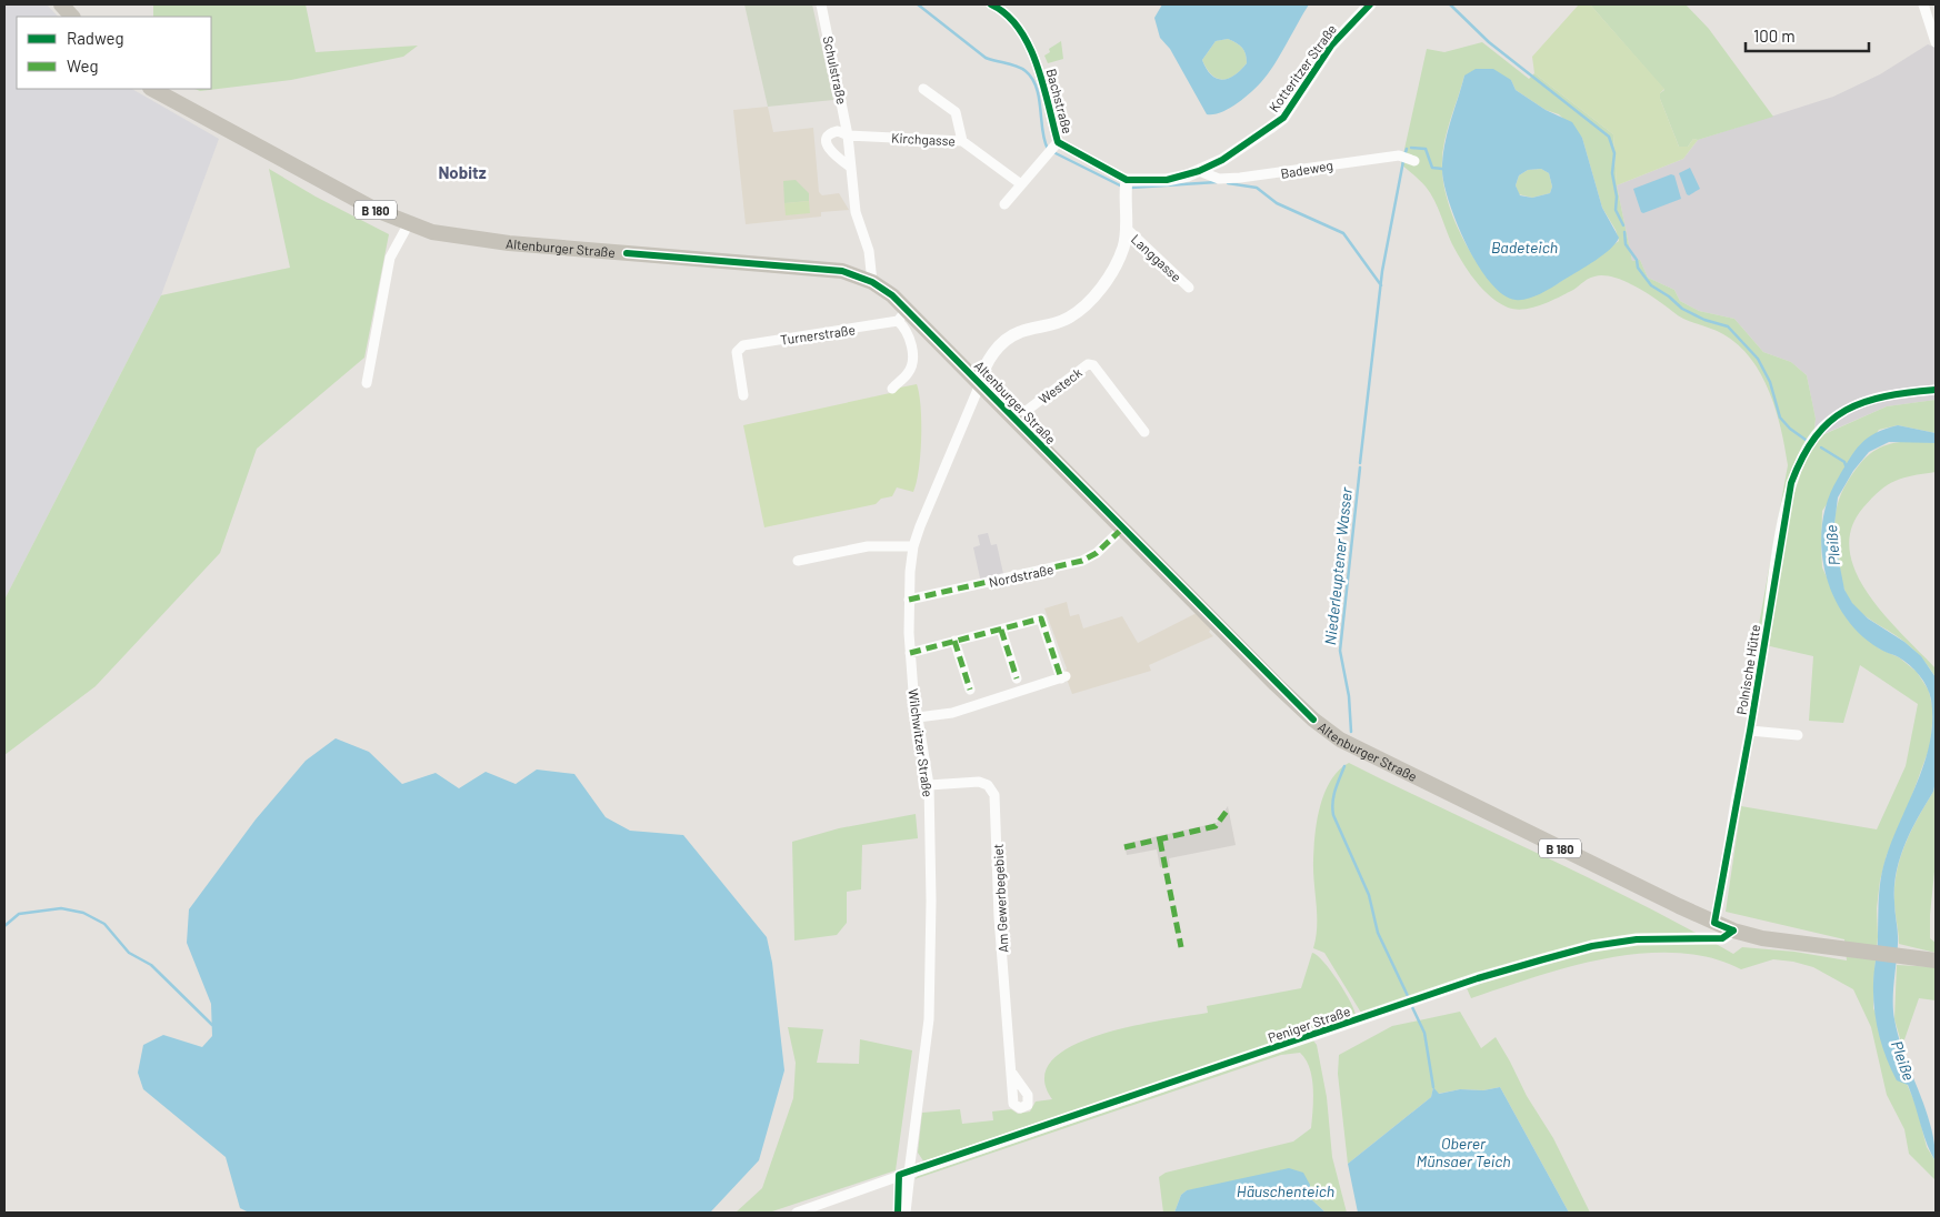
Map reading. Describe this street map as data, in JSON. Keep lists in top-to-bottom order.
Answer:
{
  "streets": {
    "main road": ["B 180", "Altenburger Straße"],
    "street": [
      "Kotteritzer Straße",
      "Schulstraße",
      "Bachstraße",
      "Kirchgasse",
      "Badeweg",
      "Langgasse",
      "Turnerstraße",
      "Westeck",
      "Nordstraße",
      "Polnische Hütte",
      "Wilchwitzer Straße",
      "Am Gewerbegebiet",
      "Peniger Straße"
    ]
  },
  "crossings": [
    ["Kotteritzer Straße", "Bachstraße"],
    ["Kotteritzer Straße", "Badeweg"],
    ["Kotteritzer Straße", "Langgasse"],
    ["Schulstraße", "Kirchgasse"],
    ["Schulstraße", "Altenburger Straße"],
    ["Bachstraße", "Langgasse"],
    ["Altenburger Straße", "Langgasse"],
    ["Altenburger Straße", "Turnerstraße"],
    ["Altenburger Straße", "Westeck"],
    ["Altenburger Straße", "Nordstraße"],
    ["Altenburger Straße", "Polnische Hütte"],
    ["Altenburger Straße", "Wilchwitzer Straße"],
    ["Altenburger Straße", "Peniger Straße"],
    ["Langgasse", "Wilchwitzer Straße"],
    ["Nordstraße", "Wilchwitzer Straße"],
    ["Wilchwitzer Straße", "Am Gewerbegebiet"],
    ["Wilchwitzer Straße", "Peniger Straße"]
  ],
  "districts": ["Nobitz"],
  "water": [
    "Badeteich",
    "Pleiße",
    "Niederleuptener Wasser",
    "Oberer Münsaer Teich",
    "Häuschenteich"
  ],
  "legend": ["Radweg", "Weg"],
  "scale_bar": "100 m"
}
